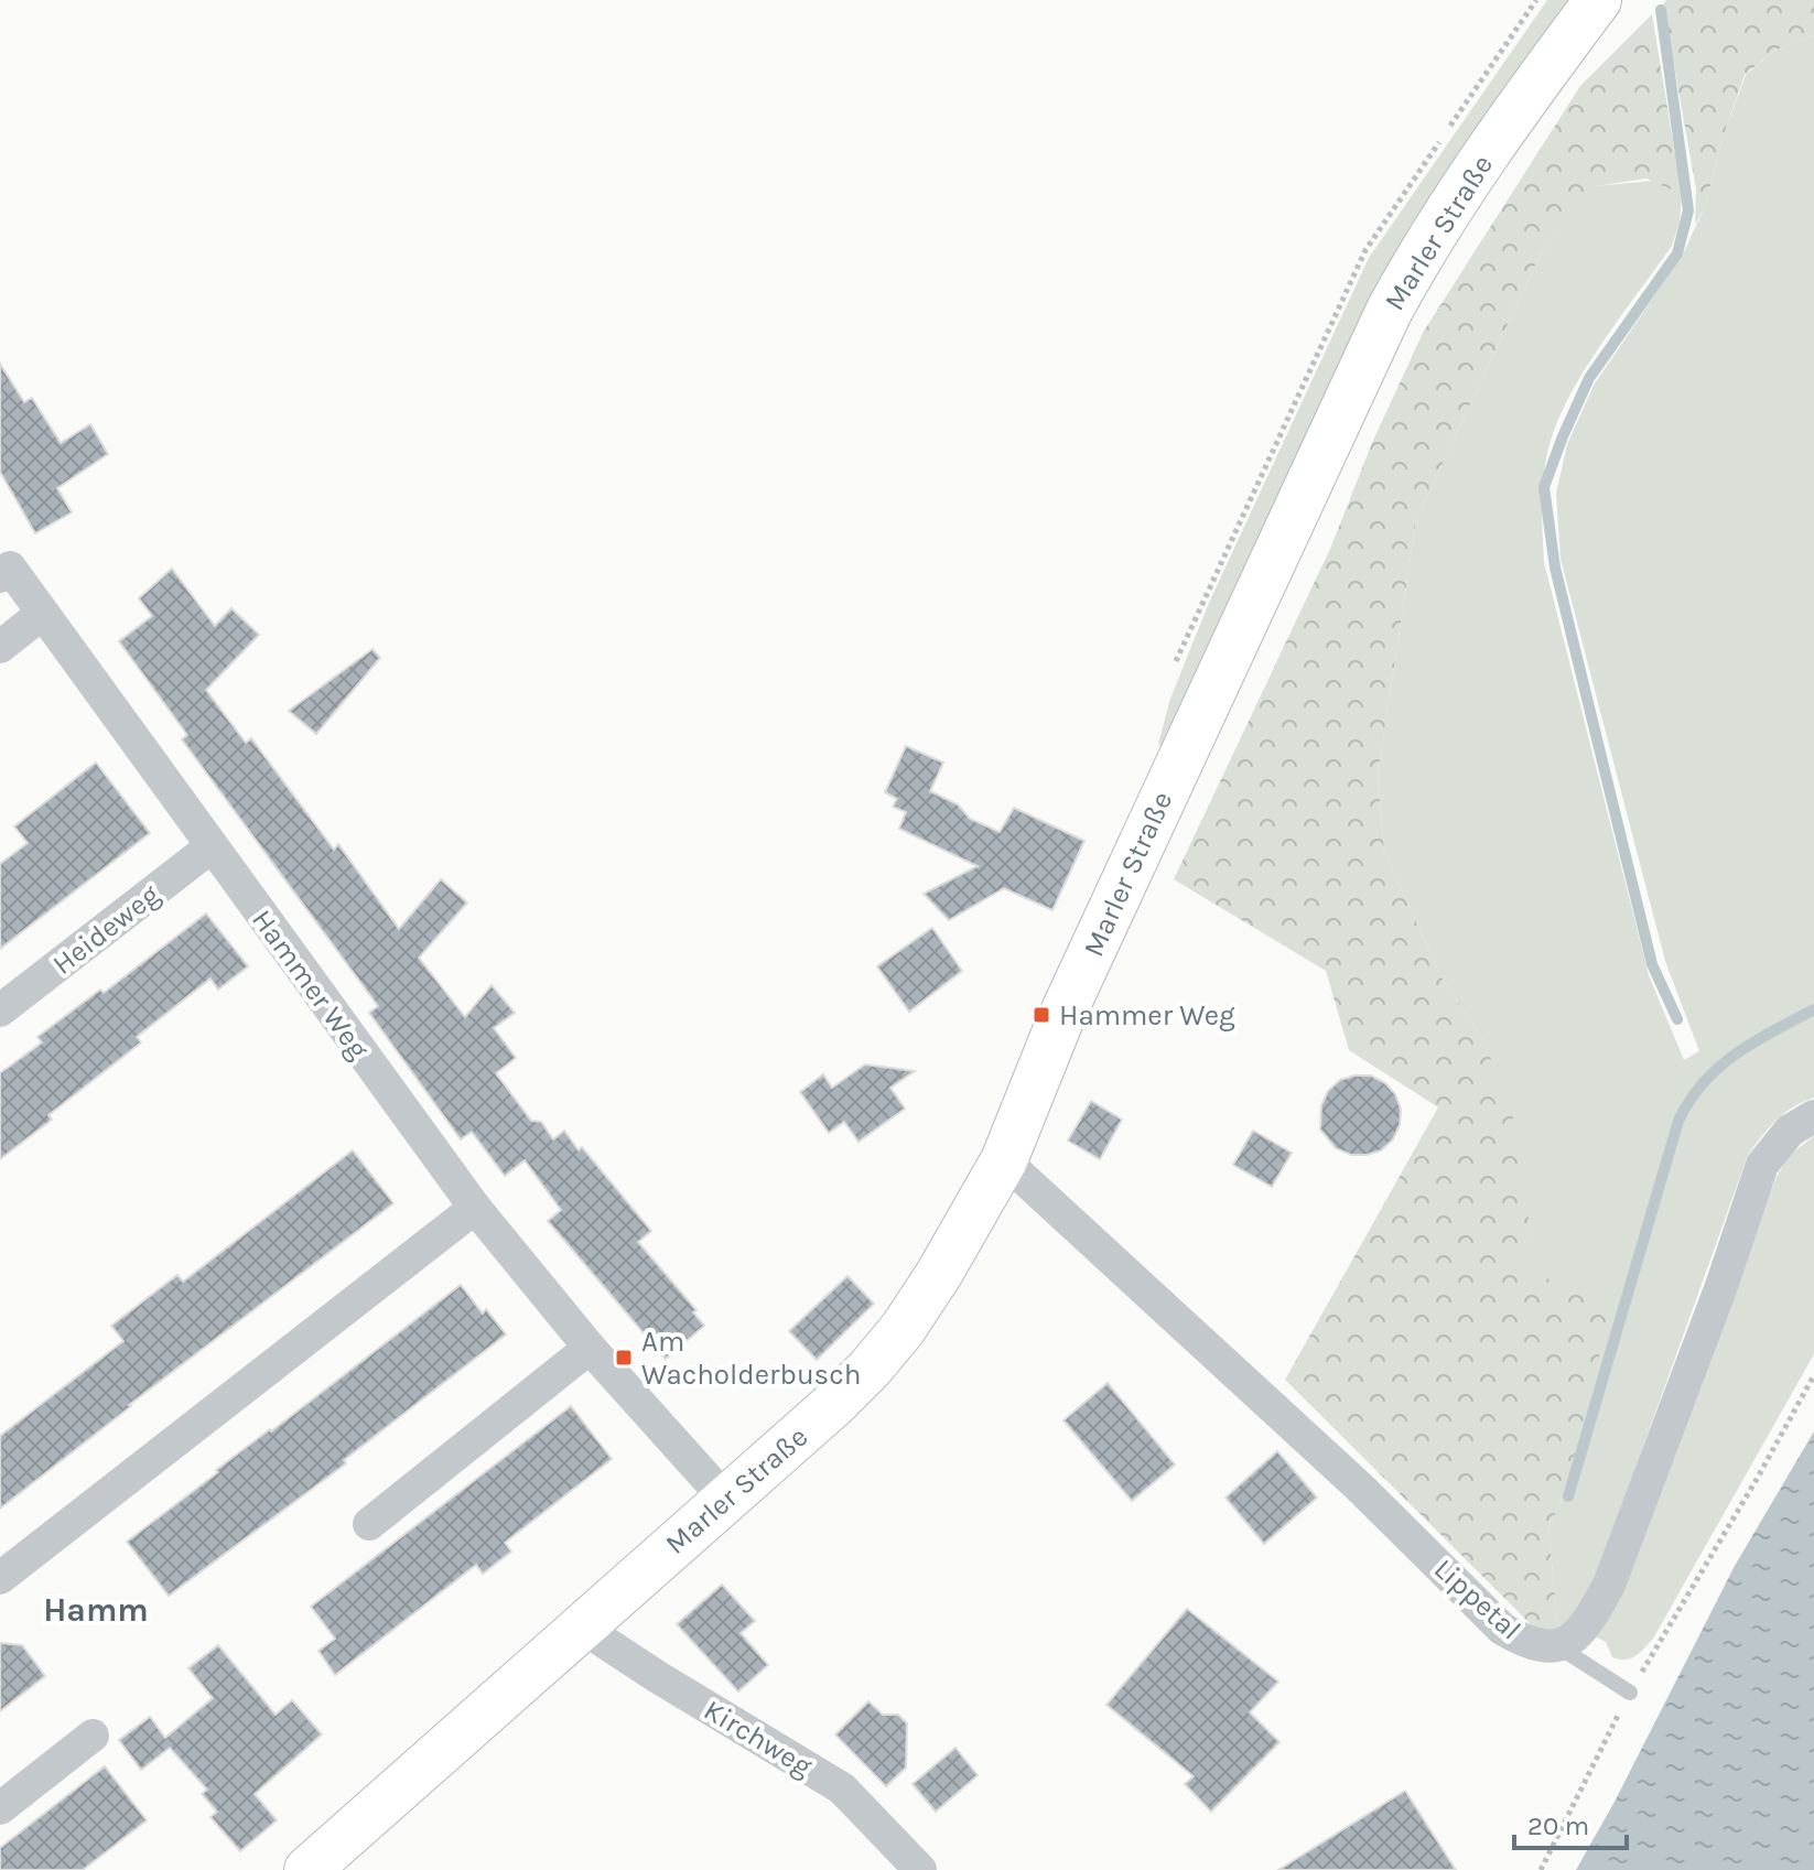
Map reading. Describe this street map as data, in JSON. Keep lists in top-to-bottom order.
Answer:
{
  "streets": {
    "main road": ["Marler Straße"],
    "street": [
      "Heideweg",
      "Hammer Weg",
      "Lippetal",
      "Kirchweg"
    ]
  },
  "crossings": [
    ["Marler Straße", "Hammer Weg"],
    ["Marler Straße", "Lippetal"],
    ["Marler Straße", "Kirchweg"],
    ["Heideweg", "Hammer Weg"]
  ],
  "districts": ["Hamm"],
  "places": {
    "transit": ["Hammer Weg", "Am Wacholderbusch"]
  },
  "scale_bar": "20 m"
}
